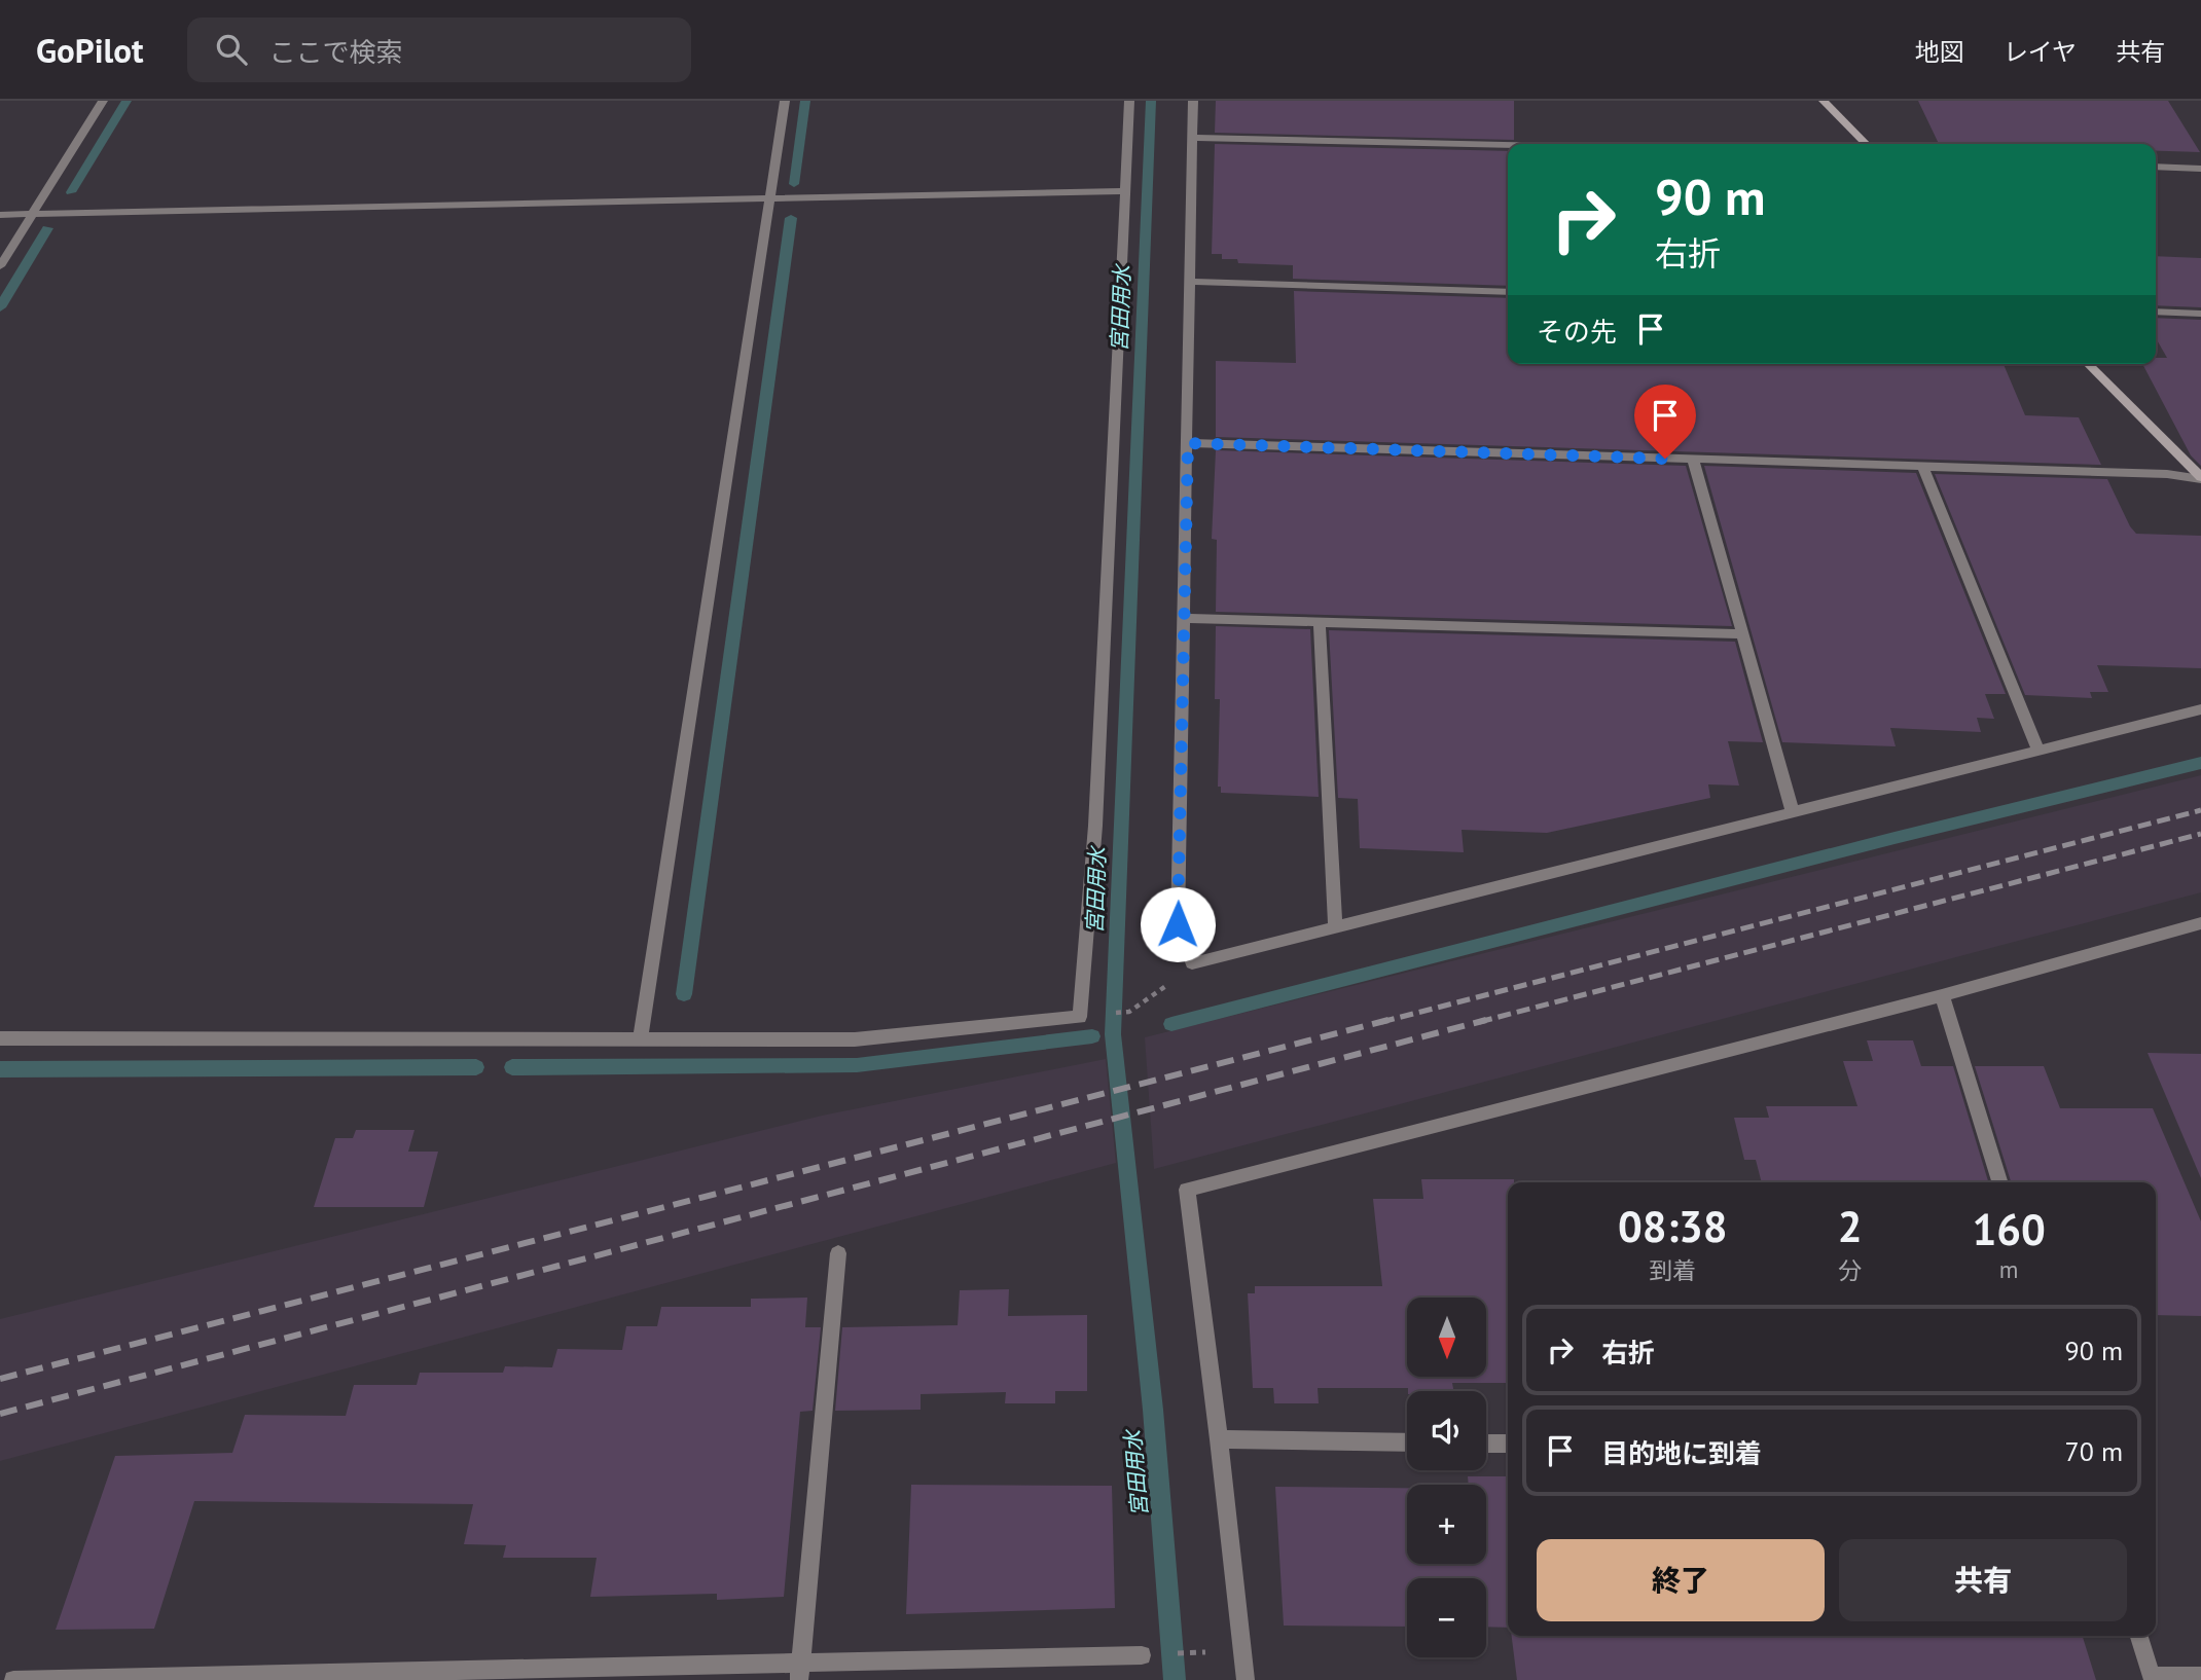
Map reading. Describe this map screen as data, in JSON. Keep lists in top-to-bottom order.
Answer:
{
  "water": ["宮田用水"],
  "north": "bottom",
  "page": {
    "header": "GoPilot",
    "search": "ここで検索",
    "nav": ["地図", "レイヤ", "共有"],
    "turn": ["90 m", "右折"],
    "then": "その先",
    "eta": [
      "08:38",
      "到着",
      "2",
      "分",
      "160",
      "m"
    ],
    "map_buttons": ["+", "−"],
    "list": [
      {
        "name": "右折",
        "value": "90 m"
      },
      {
        "name": "目的地に到着",
        "value": "70 m"
      }
    ],
    "buttons": ["終了", "共有"]
  }
}
